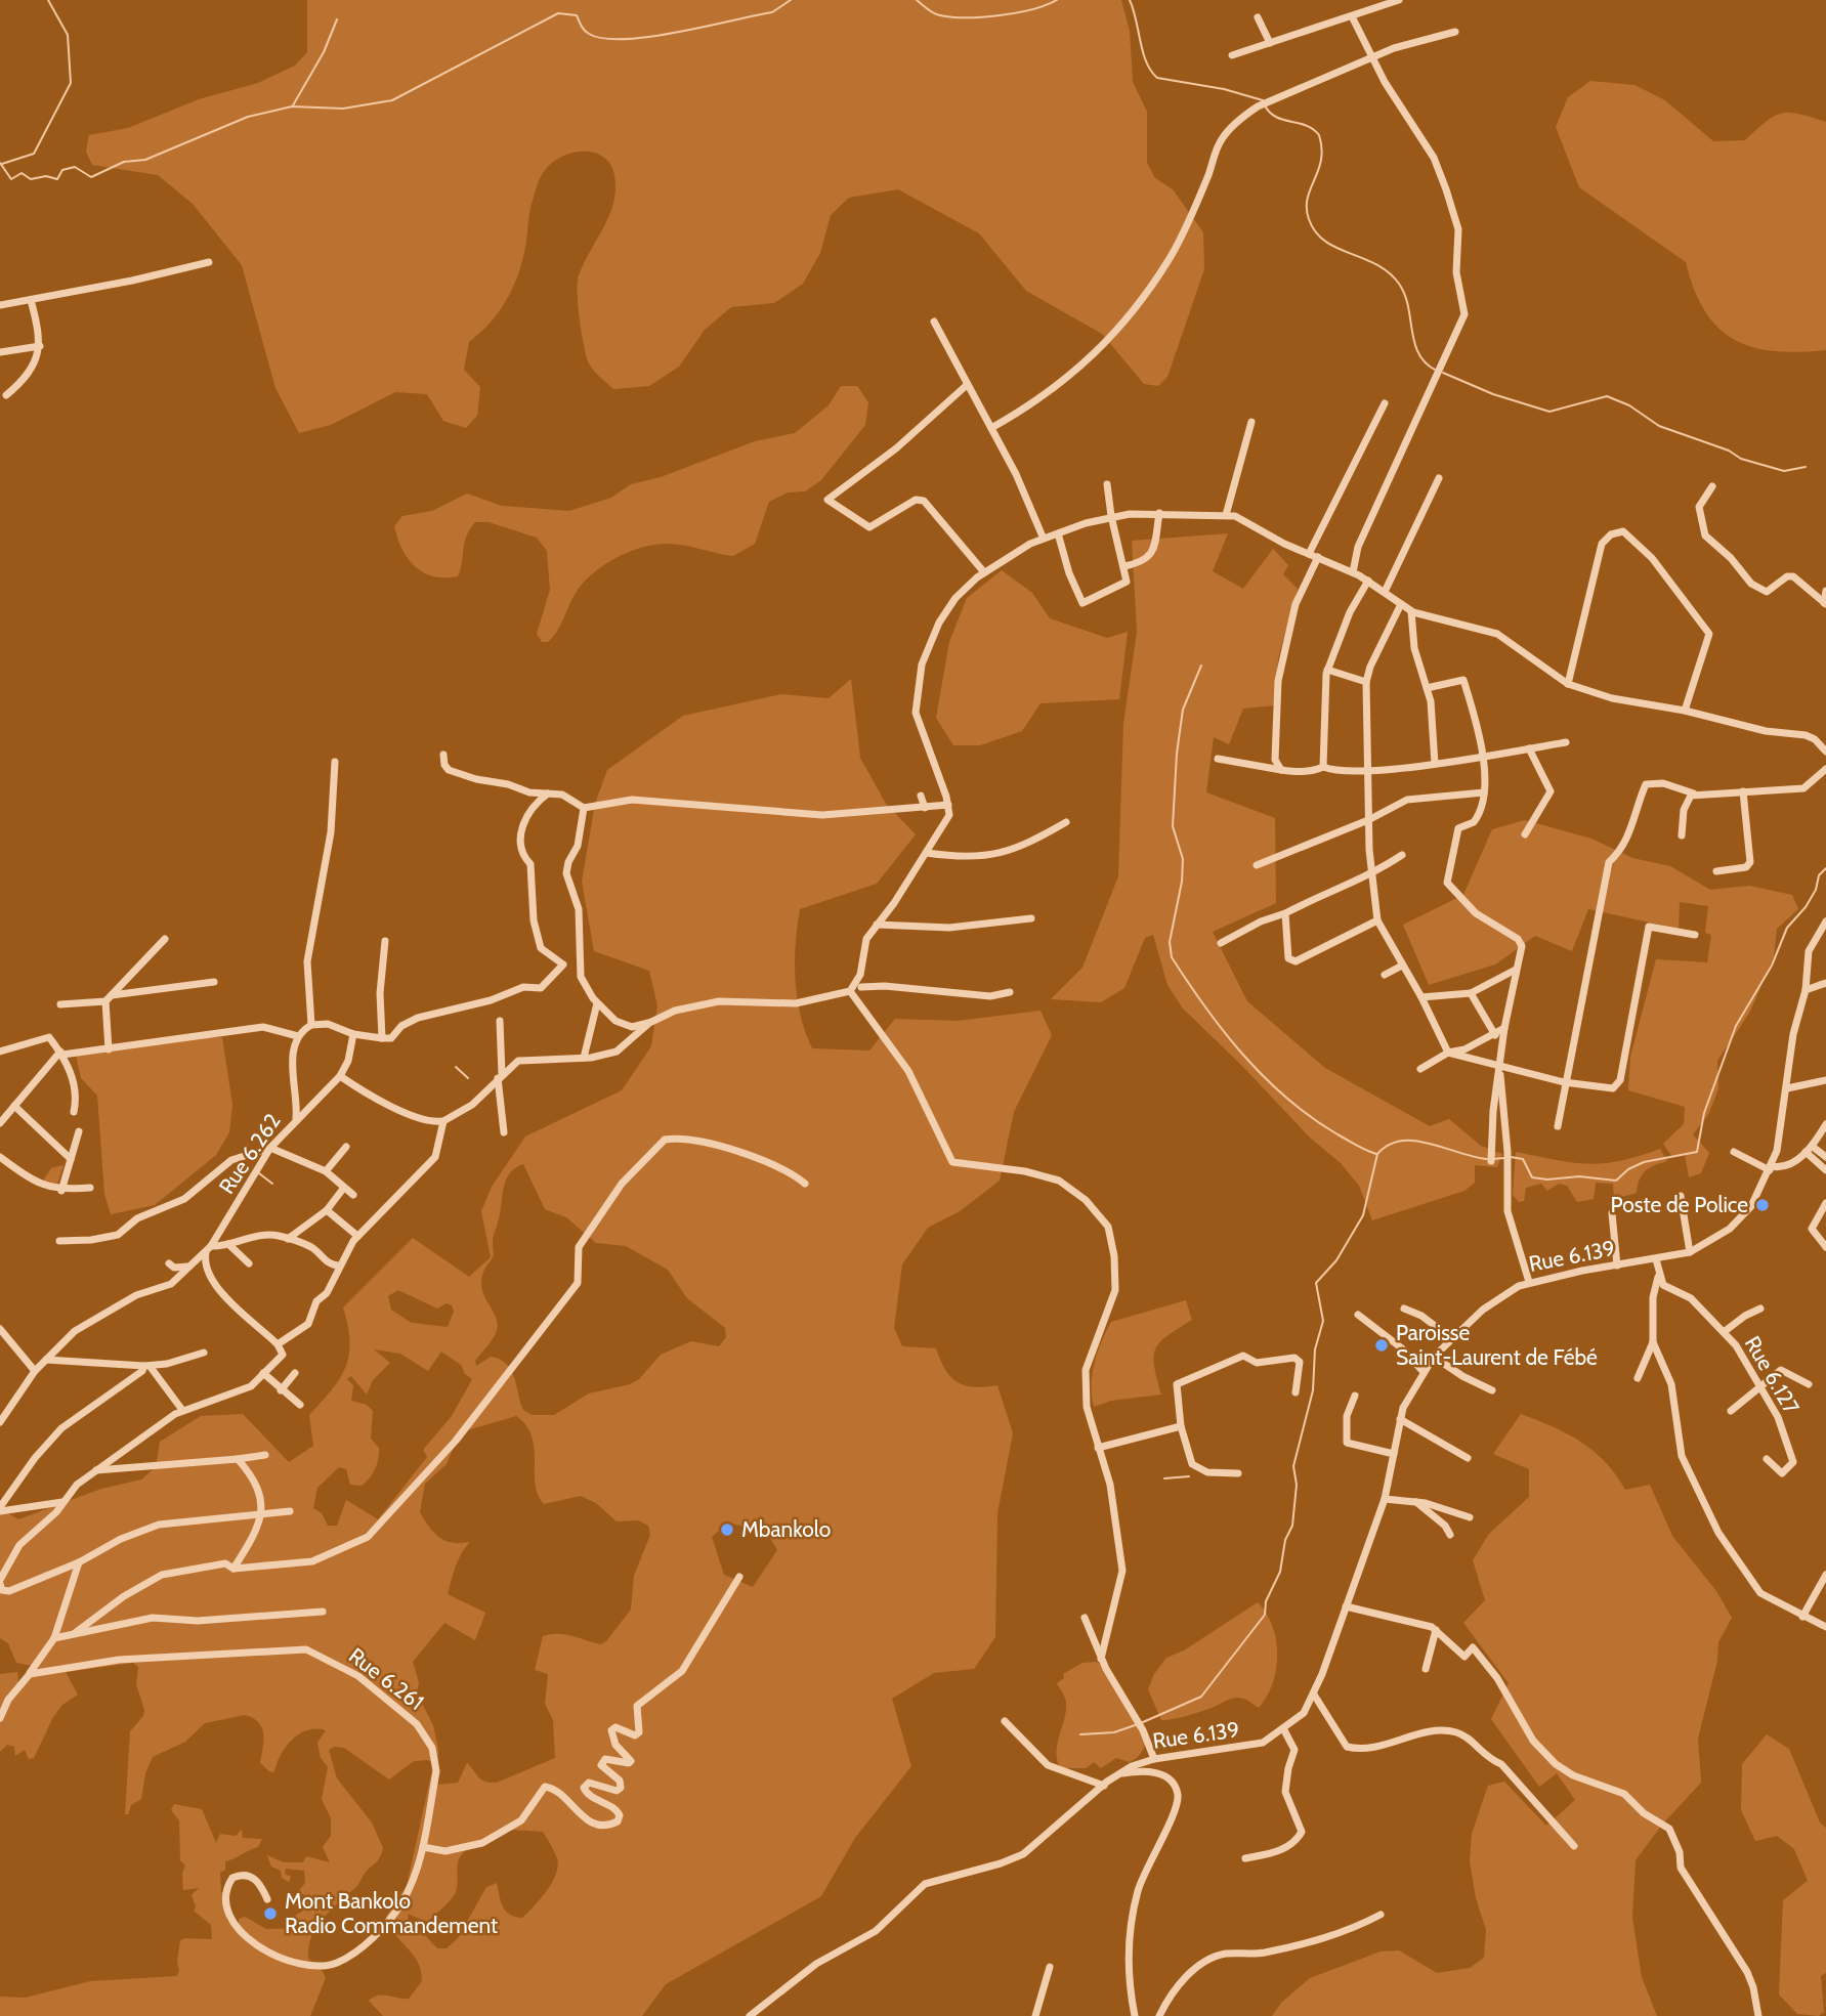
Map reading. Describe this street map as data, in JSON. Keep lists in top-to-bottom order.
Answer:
{
  "streets": {
    "street": [
      "Rue 6.262",
      "Rue 6.139",
      "Rue 6.127",
      "Rue 6.261"
    ]
  },
  "places": [
    "Poste de Police",
    "Paroisse Saint-Laurent de Fébé",
    "Mbankolo",
    "Mont Bankolo Radio Commandement"
  ]
}
